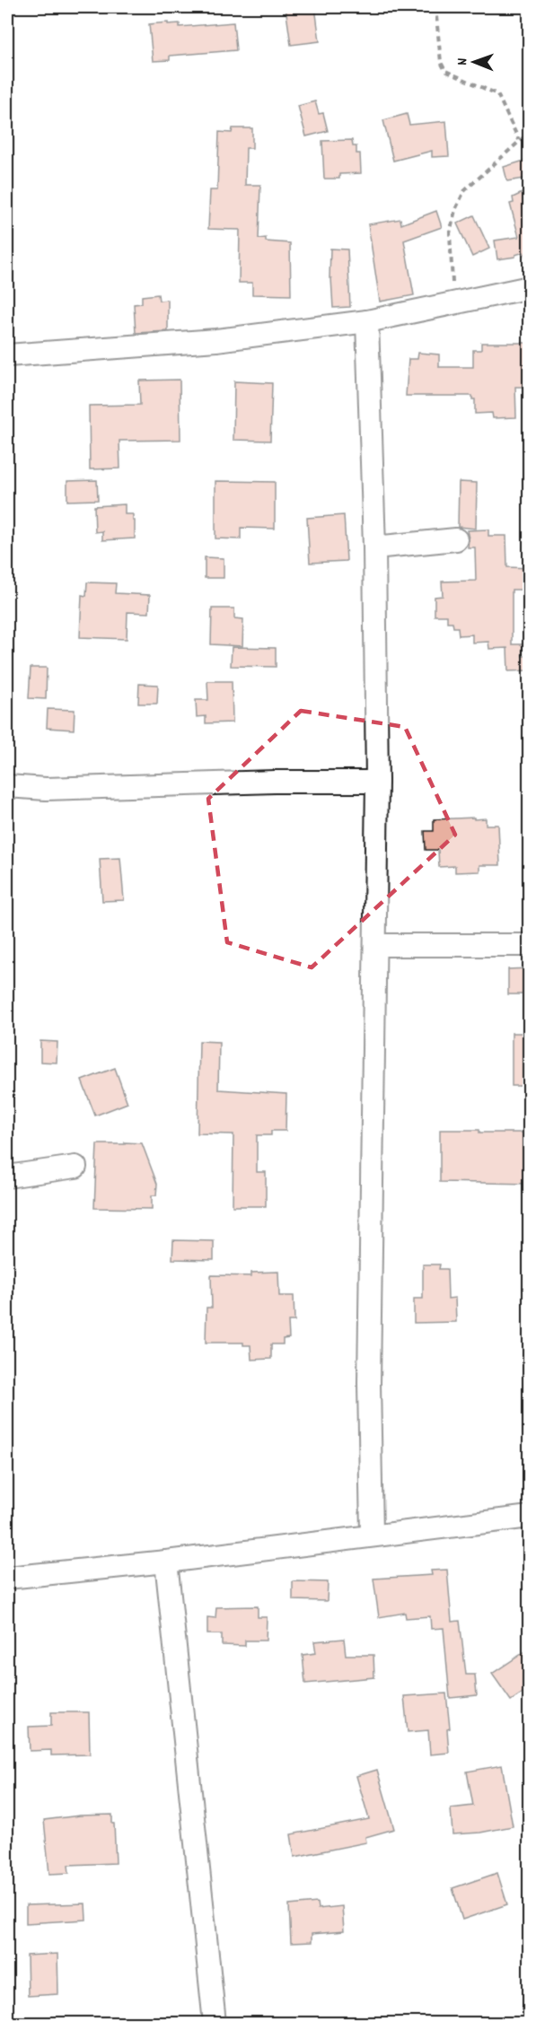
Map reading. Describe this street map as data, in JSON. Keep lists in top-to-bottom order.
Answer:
{
  "north": "left"
}
